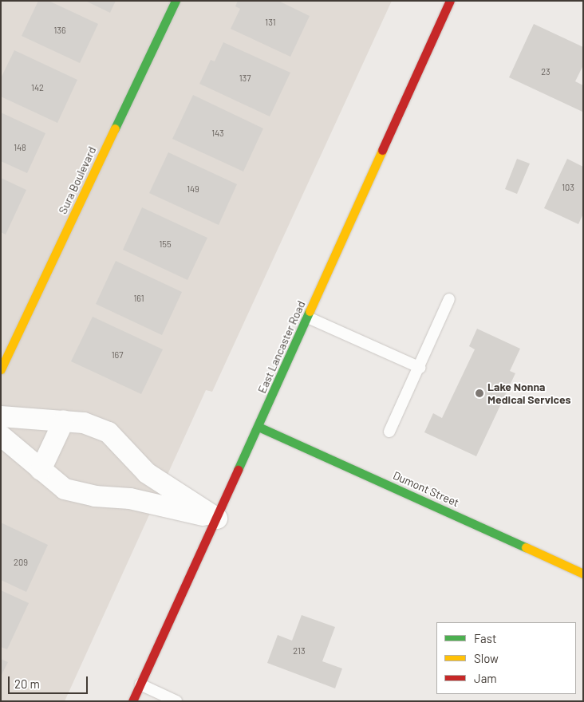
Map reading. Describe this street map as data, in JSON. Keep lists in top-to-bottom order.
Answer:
{
  "streets": {
    "street": ["Sura Boulevard", "East Lancaster Road", "Dumont Street"]
  },
  "crossings": [
    ["East Lancaster Road", "Dumont Street"]
  ],
  "places": ["Lake Nonna Medical Services"],
  "house_numbers": [
    "131",
    "136",
    "23",
    "137",
    "142",
    "143",
    "148",
    "103",
    "149",
    "155",
    "161",
    "167",
    "209",
    "213"
  ],
  "legend": ["Fast", "Slow", "Jam"],
  "scale_bar": "20 m"
}
